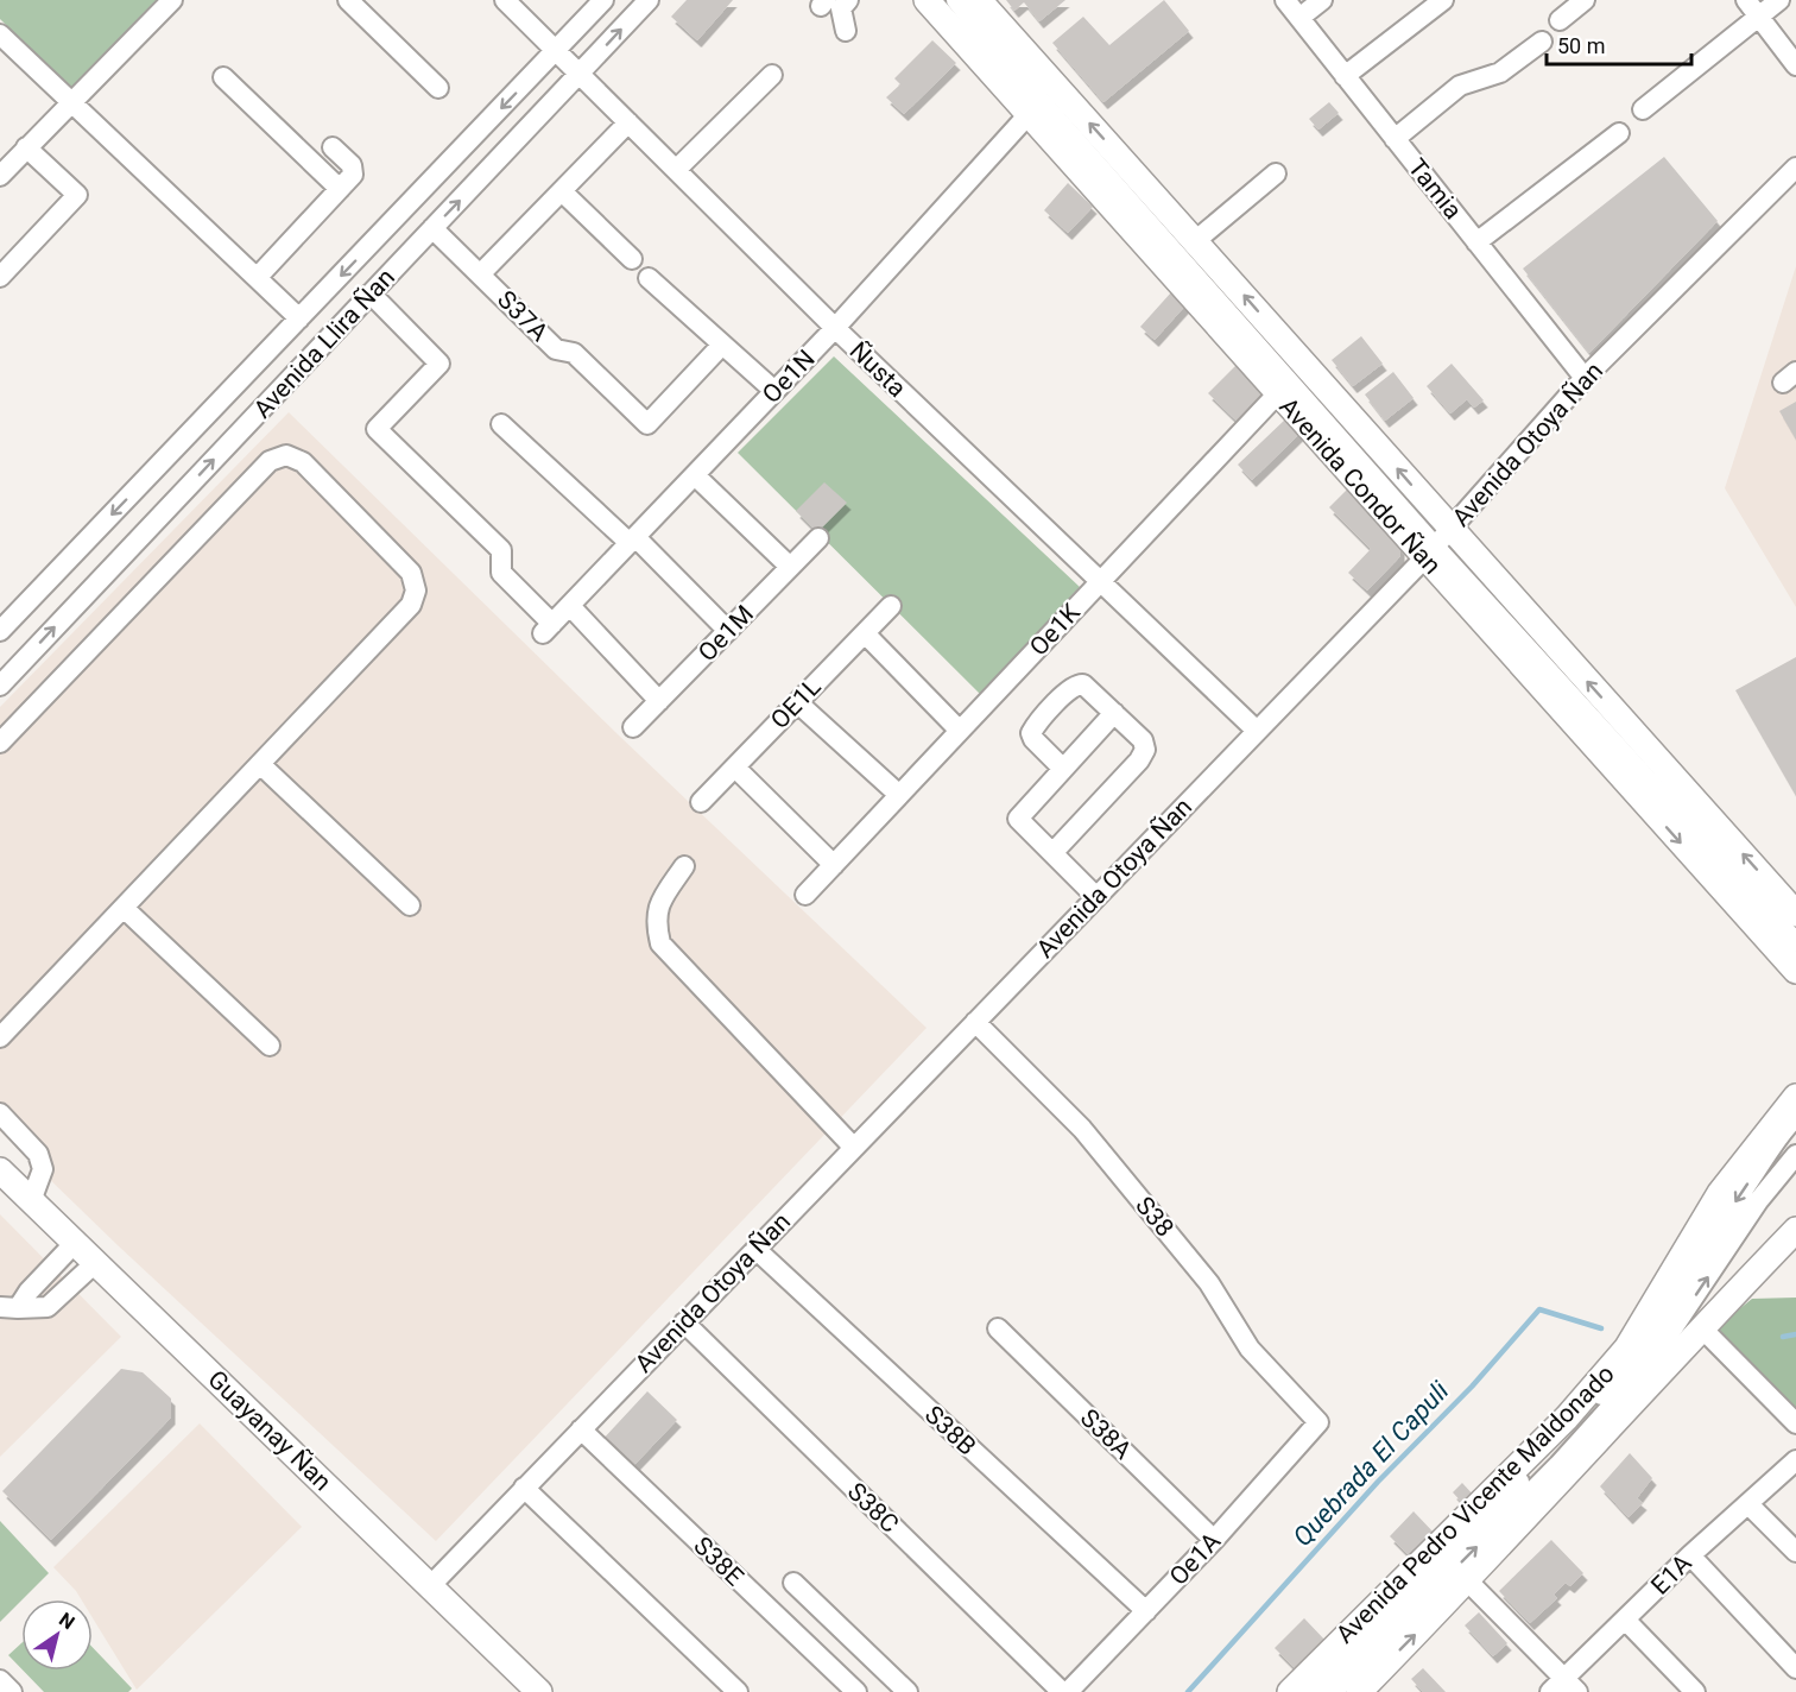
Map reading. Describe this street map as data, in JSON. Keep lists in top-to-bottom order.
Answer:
{
  "streets": {
    "main road": ["Avenida Condor Ñan", "Guayanay Ñan", "Avenida Pedro Vicente Maldonado"],
    "street": [
      "Tamia",
      "S37A",
      "Avenida Llira Ñan",
      "Ñusta",
      "Oe1N",
      "Avenida Otoya Ñan",
      "Oe1K",
      "Oe1M",
      "OE1L",
      "S38",
      "S38B",
      "S38A",
      "S38C",
      "Oe1A",
      "S38E",
      "E1A"
    ]
  },
  "crossings": [
    ["Tamia", "Avenida Otoya Ñan"],
    ["S37A", "Avenida Llira Ñan"],
    ["Avenida Llira Ñan", "Ñusta"],
    ["Avenida Llira Ñan", "Oe1N"],
    ["Ñusta", "Oe1N"],
    ["Ñusta", "Avenida Otoya Ñan"],
    ["Ñusta", "Oe1K"],
    ["Oe1N", "Avenida Condor Ñan"],
    ["Avenida Otoya Ñan", "Avenida Condor Ñan"],
    ["Avenida Otoya Ñan", "S38"],
    ["Avenida Otoya Ñan", "Guayanay Ñan"],
    ["Avenida Otoya Ñan", "S38B"],
    ["Avenida Otoya Ñan", "S38C"],
    ["Avenida Otoya Ñan", "S38E"],
    ["Avenida Condor Ñan", "Oe1K"],
    ["S38", "Oe1A"],
    ["S38B", "Oe1A"],
    ["S38A", "Oe1A"]
  ],
  "water": ["Quebrada El Capuli"],
  "scale_bar": "50 m",
  "north": "top right"
}
